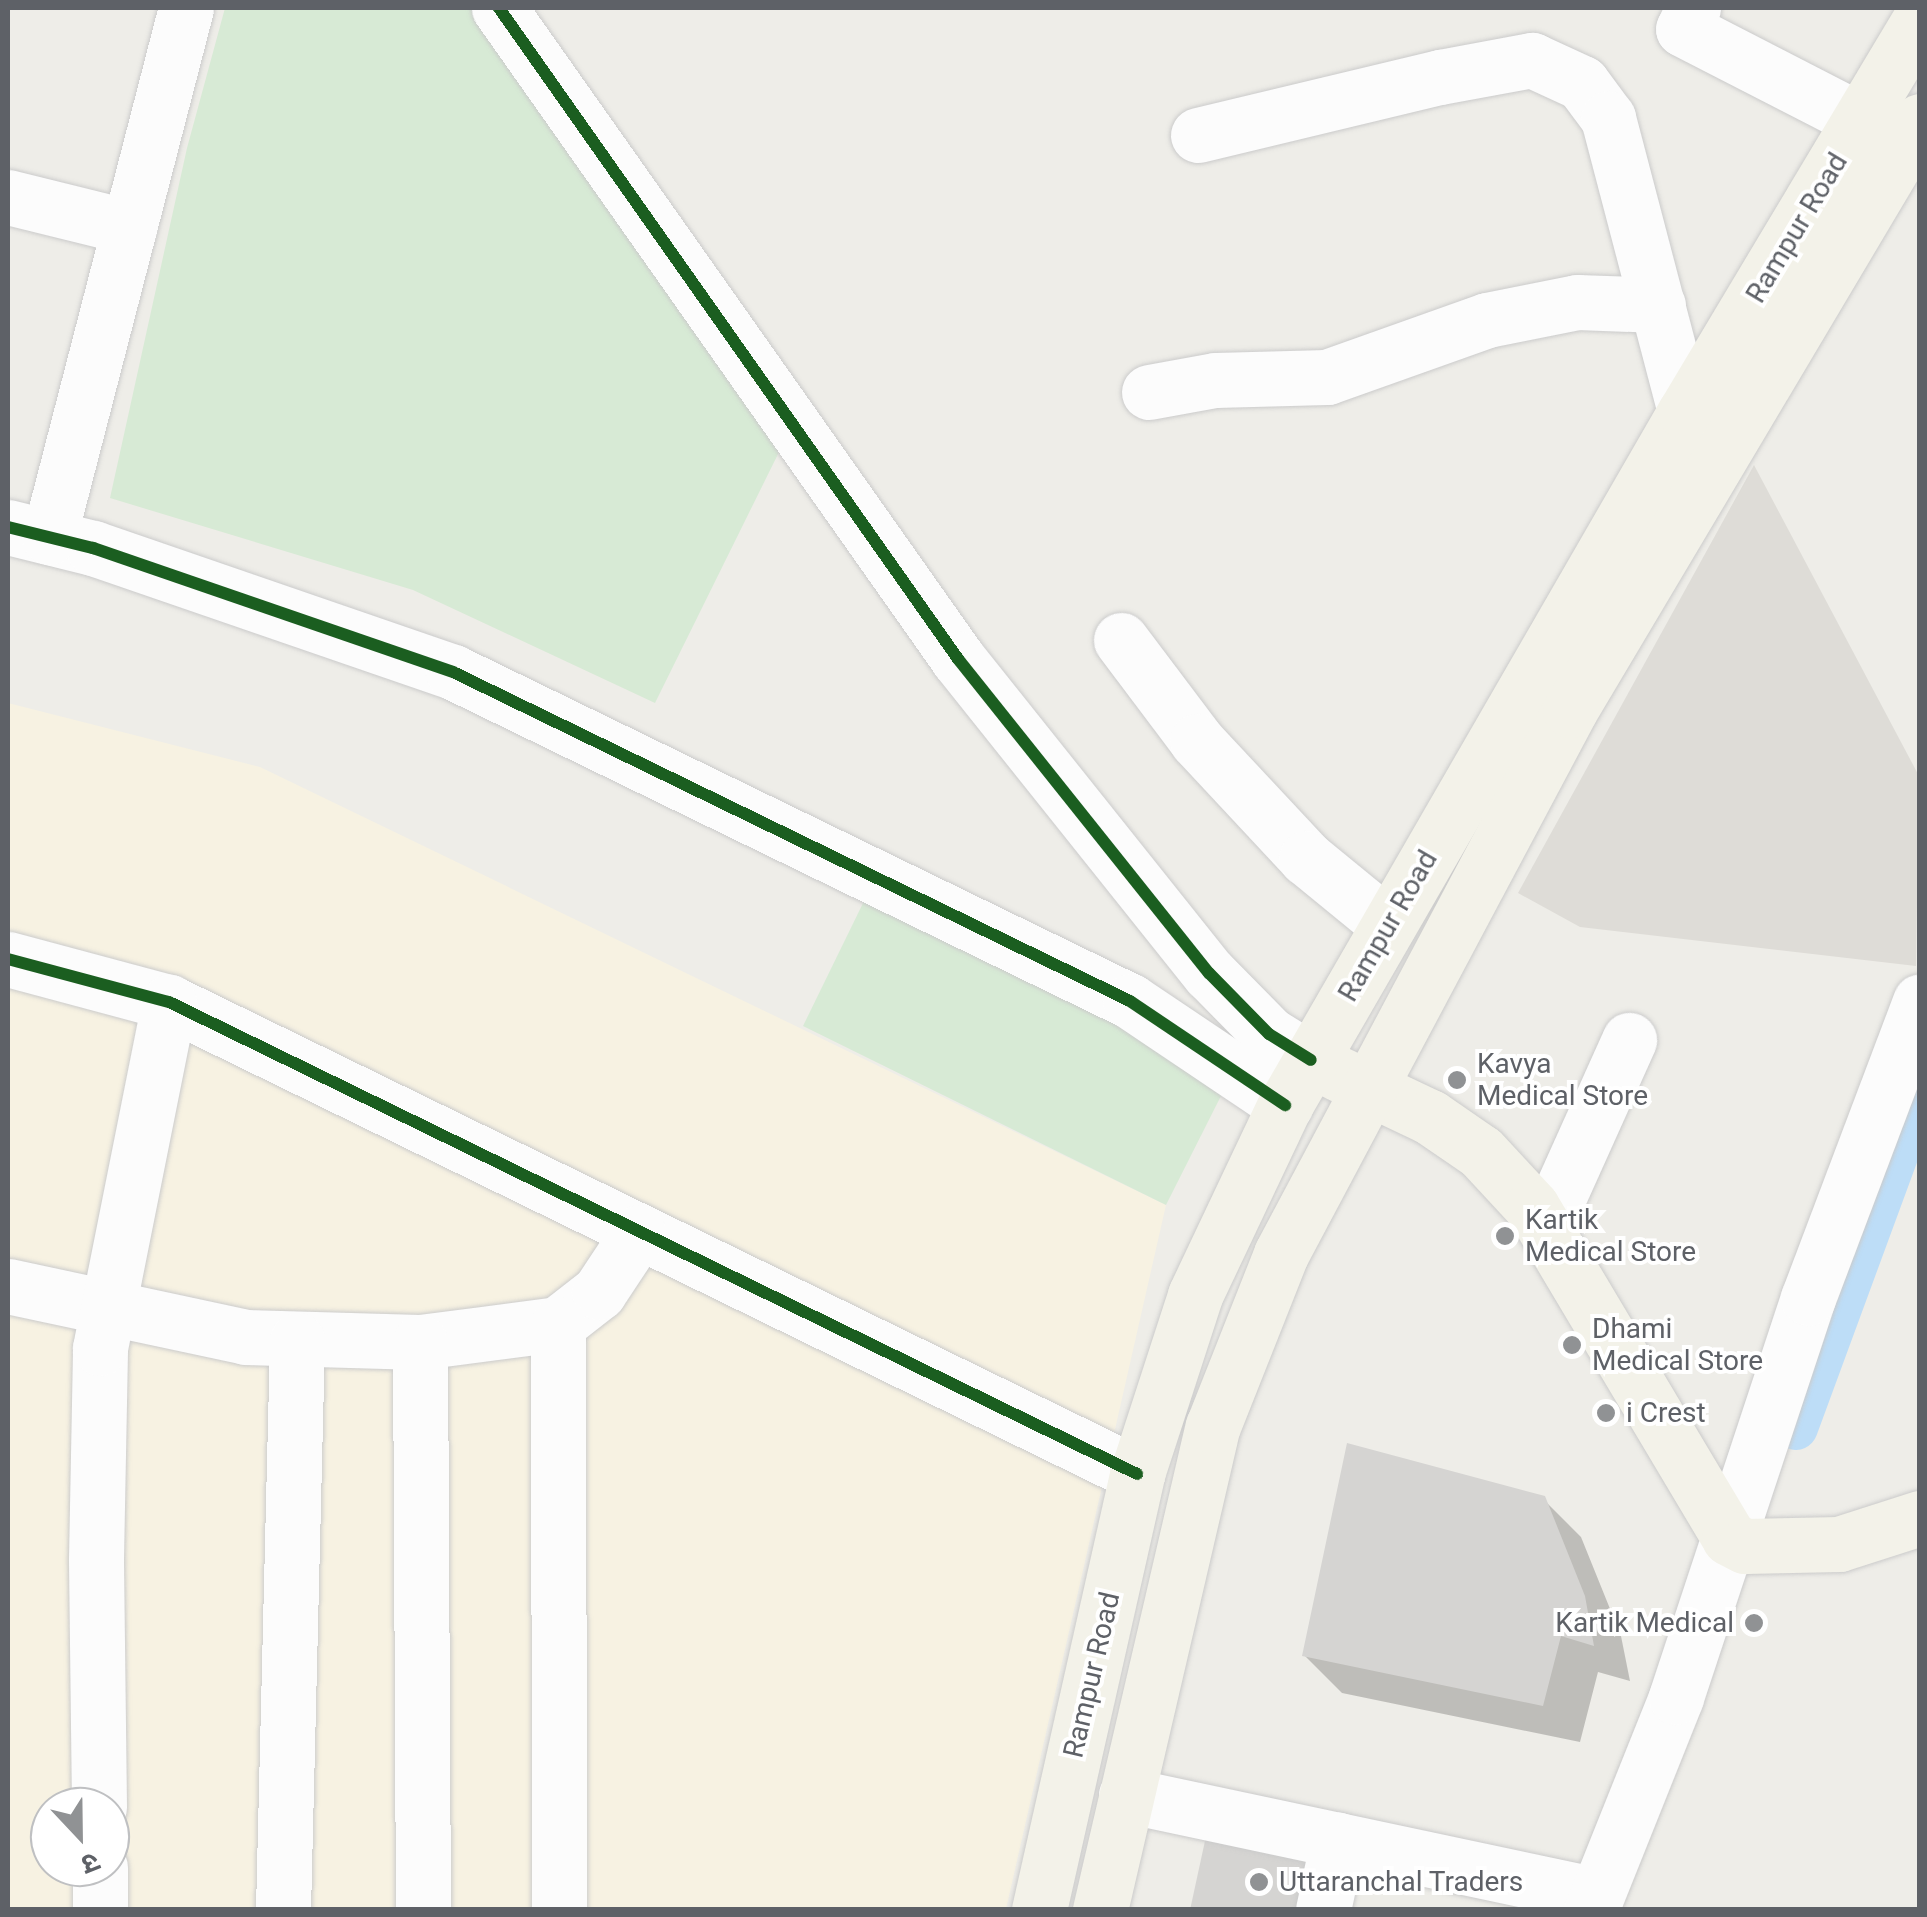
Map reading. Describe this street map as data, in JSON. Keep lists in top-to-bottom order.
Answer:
{
  "streets": {
    "main road": ["Rampur Road"]
  },
  "places": [
    "Kavya Medical Store",
    "Kartik Medical Store",
    "Dhami Medical Store",
    "i Crest",
    "Kartik Medical",
    "Uttaranchal Traders"
  ],
  "north": "bottom"
}
